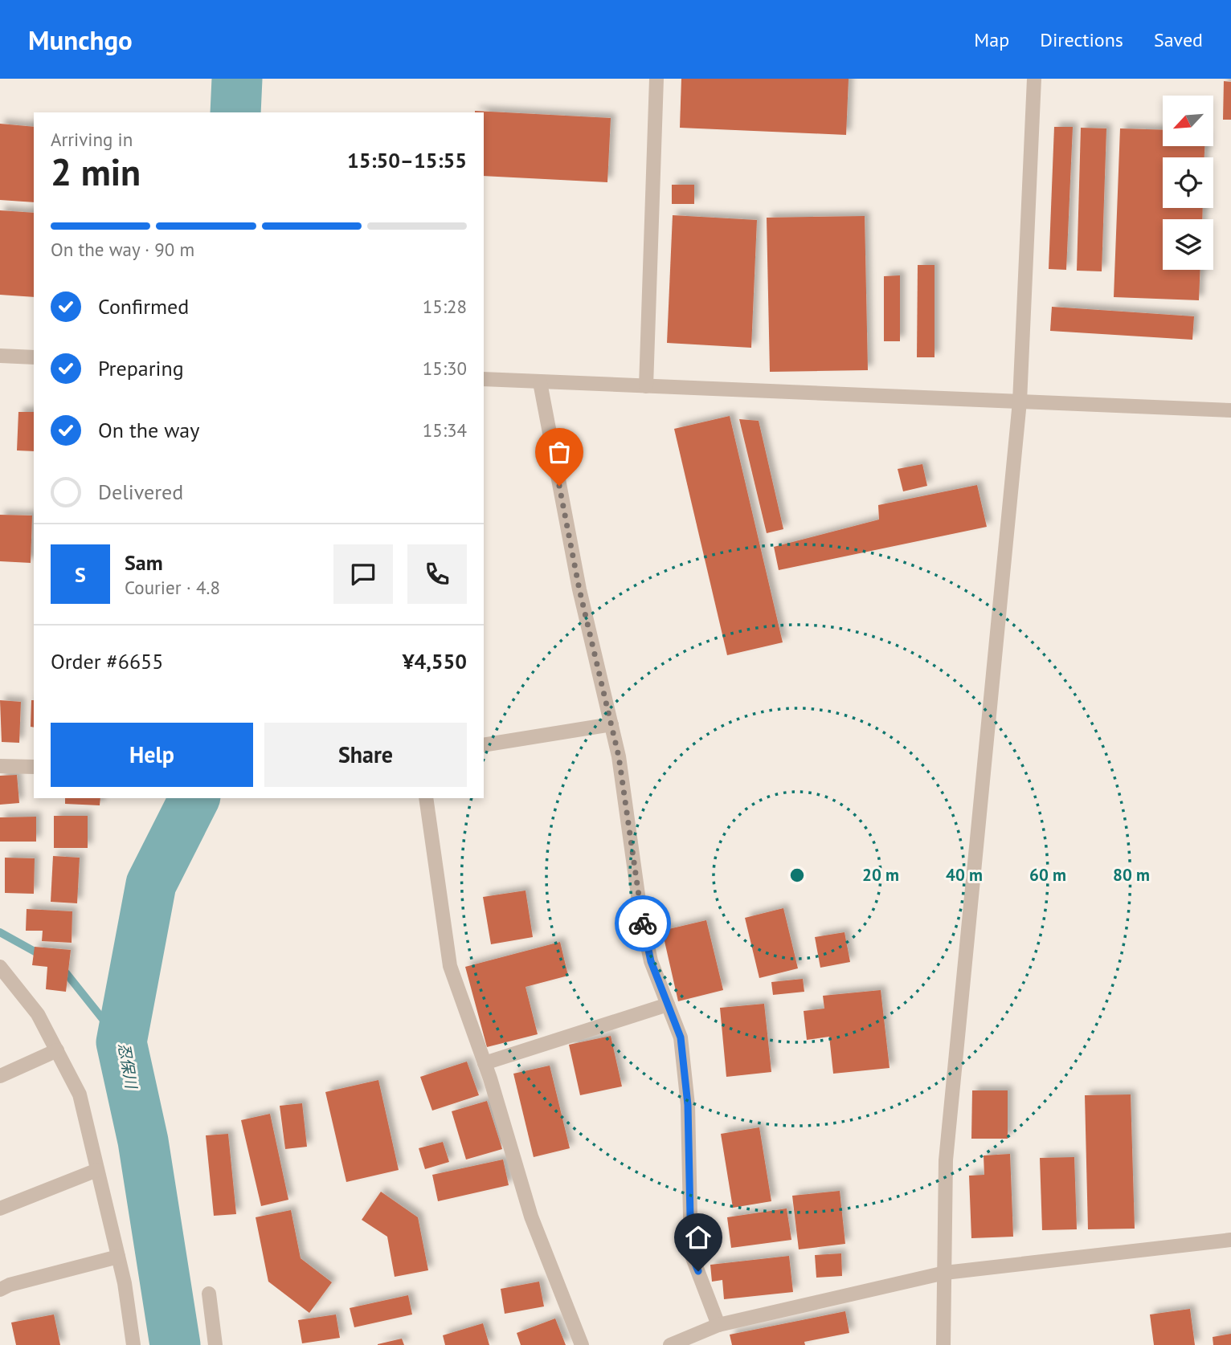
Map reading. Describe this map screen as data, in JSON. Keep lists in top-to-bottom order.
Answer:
{
  "water": ["忍保川"],
  "north": "bottom left",
  "page": {
    "header": "Munchgo",
    "nav": ["Map", "Directions", "Saved"],
    "heading": ["2 min", "Arriving in", "15:50–15:55"],
    "panel": [
      "Sam",
      "Courier · 4.8",
      "Order #6655",
      "¥4,550"
    ],
    "bar": "On the way · 90 m",
    "list": [
      ["Confirmed", "15:28"],
      ["Preparing", "15:30"],
      ["On the way", "15:34"],
      "Delivered"
    ],
    "round": "S",
    "buttons": ["Help", "Share"]
  },
  "rings": [
    "20 m",
    "40 m",
    "60 m",
    "80 m"
  ]
}
